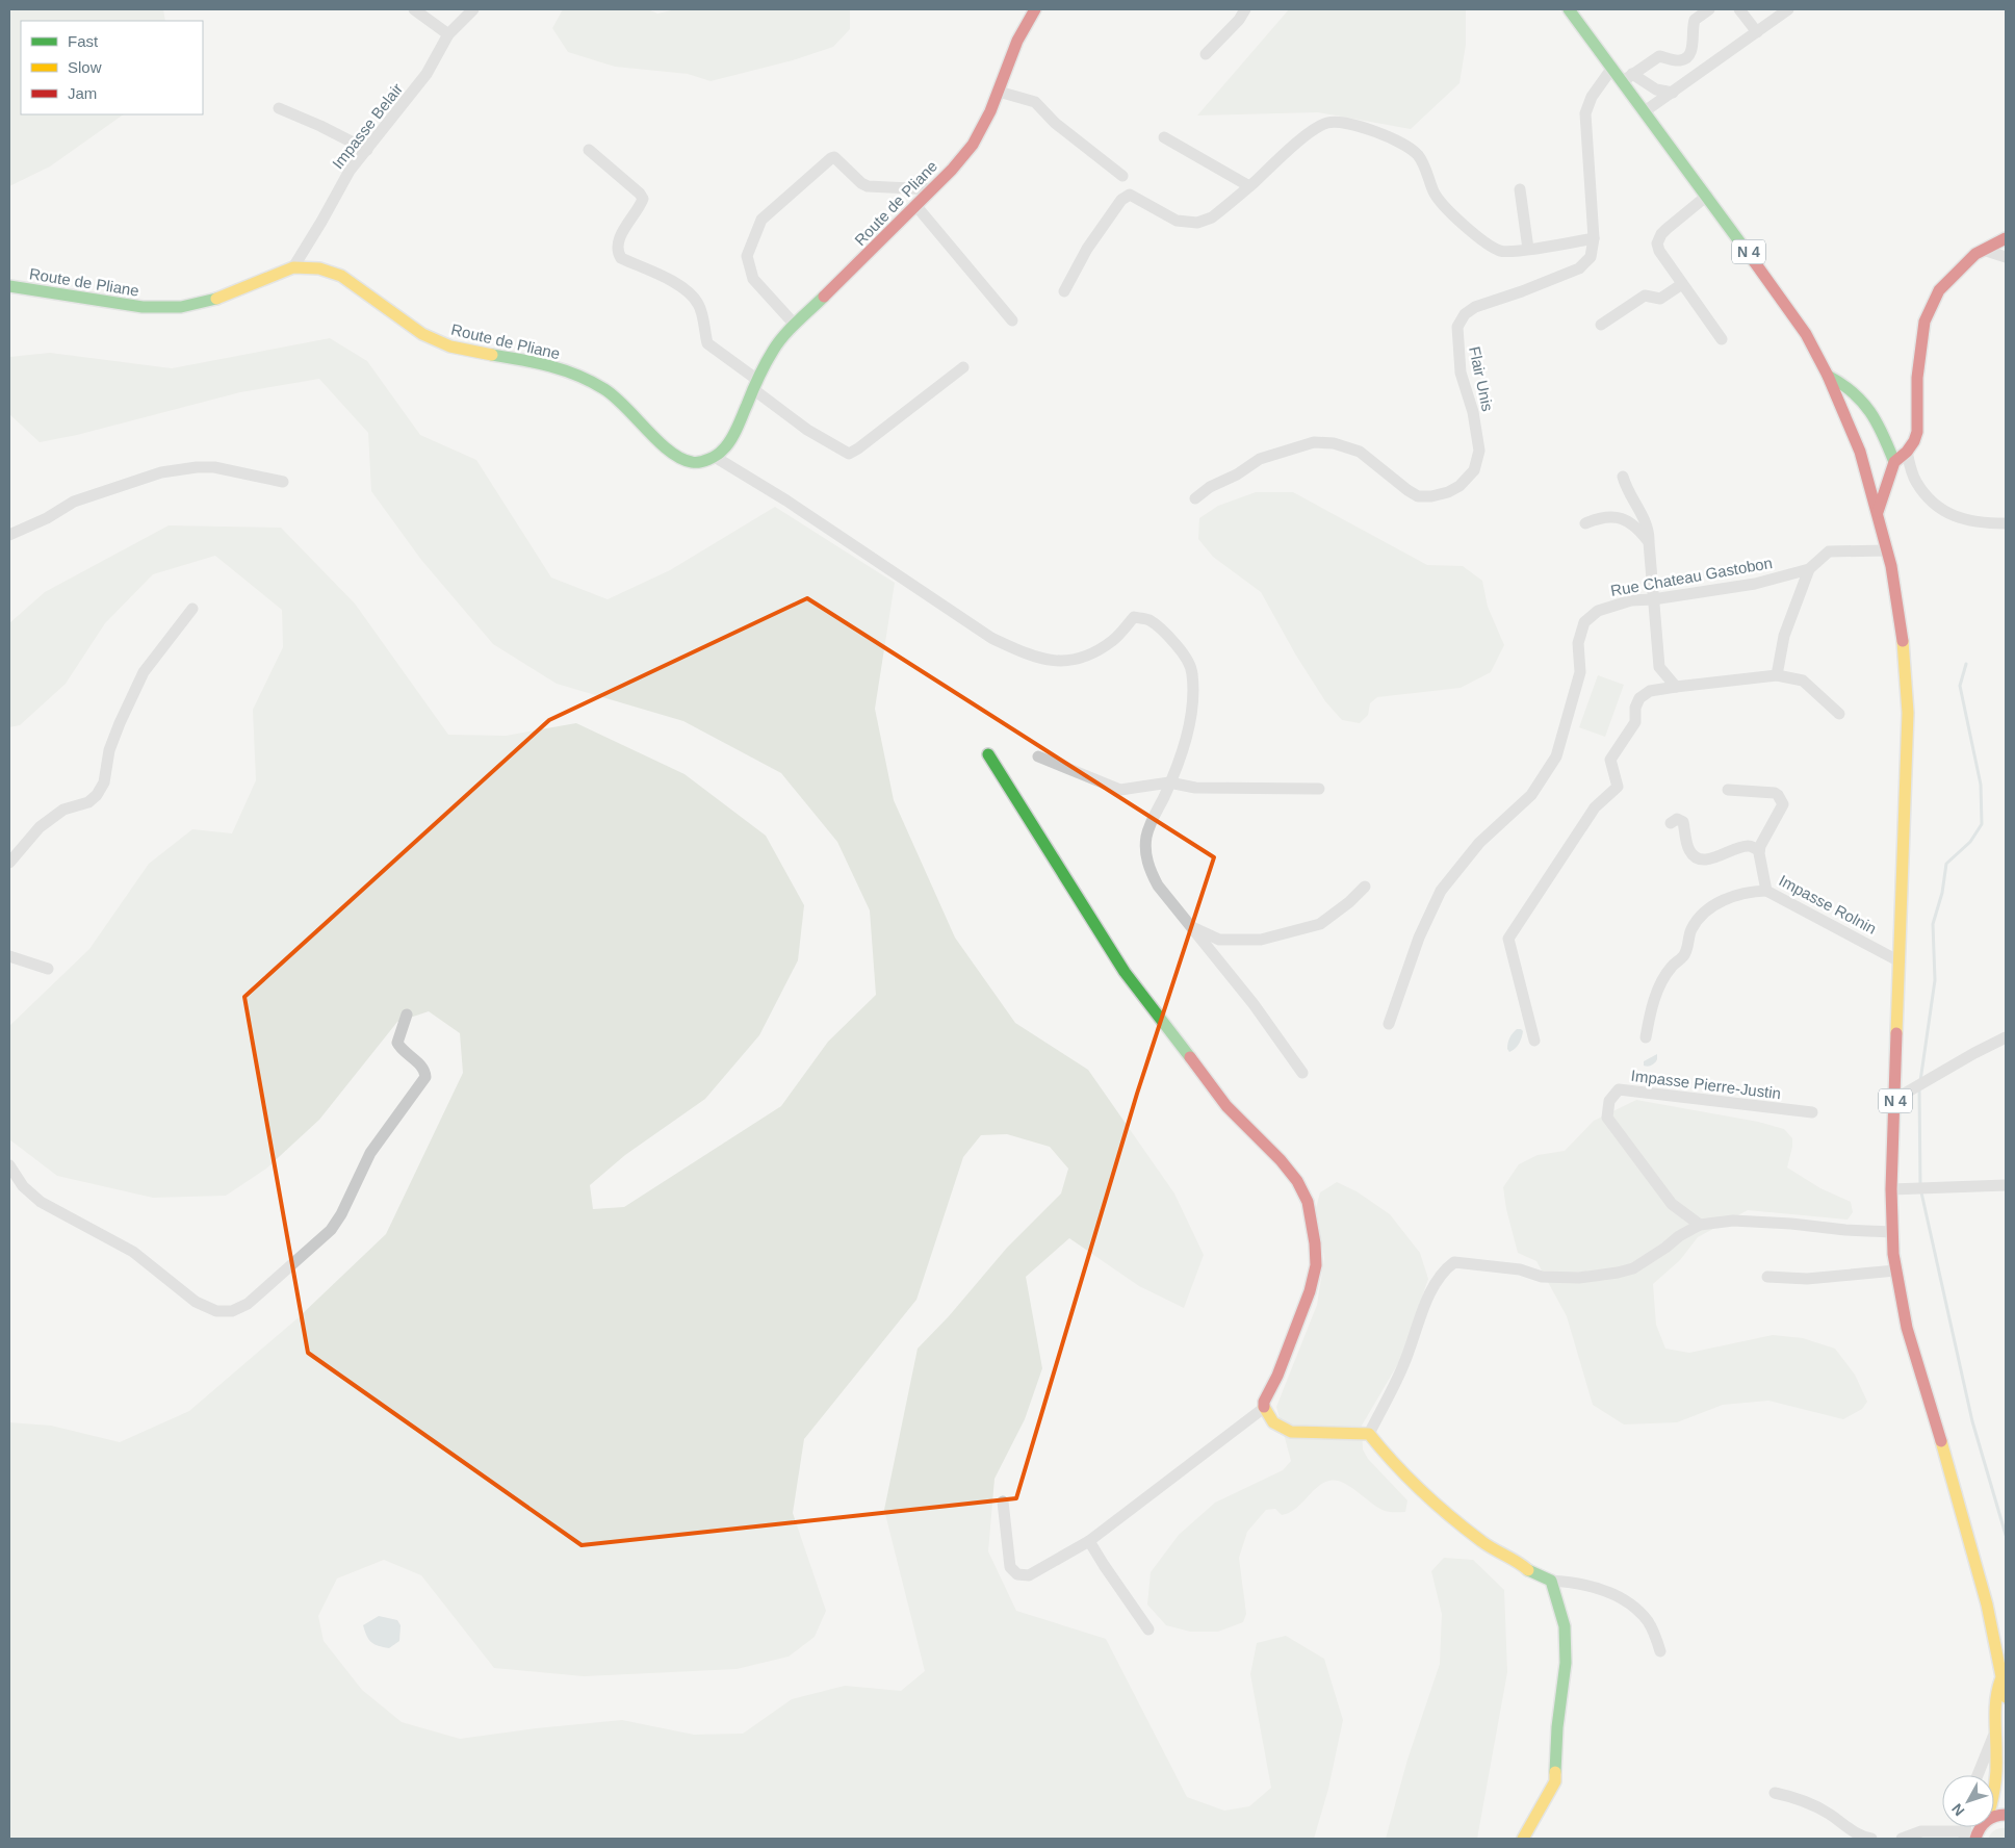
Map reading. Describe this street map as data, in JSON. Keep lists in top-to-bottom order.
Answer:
{
  "streets": {
    "street": [
      "Impasse Belair",
      "Route de Pliane",
      "N 4",
      "Flair Unis",
      "Rue Chateau Gastobon",
      "Impasse Rolnin",
      "Impasse Pierre-Justin"
    ]
  },
  "crossings": [
    ["Impasse Belair", "Route de Pliane"],
    ["N 4", "Flair Unis"],
    ["N 4", "Rue Chateau Gastobon"],
    ["N 4", "Impasse Rolnin"]
  ],
  "legend": ["Fast", "Slow", "Jam"],
  "north": "bottom left"
}
